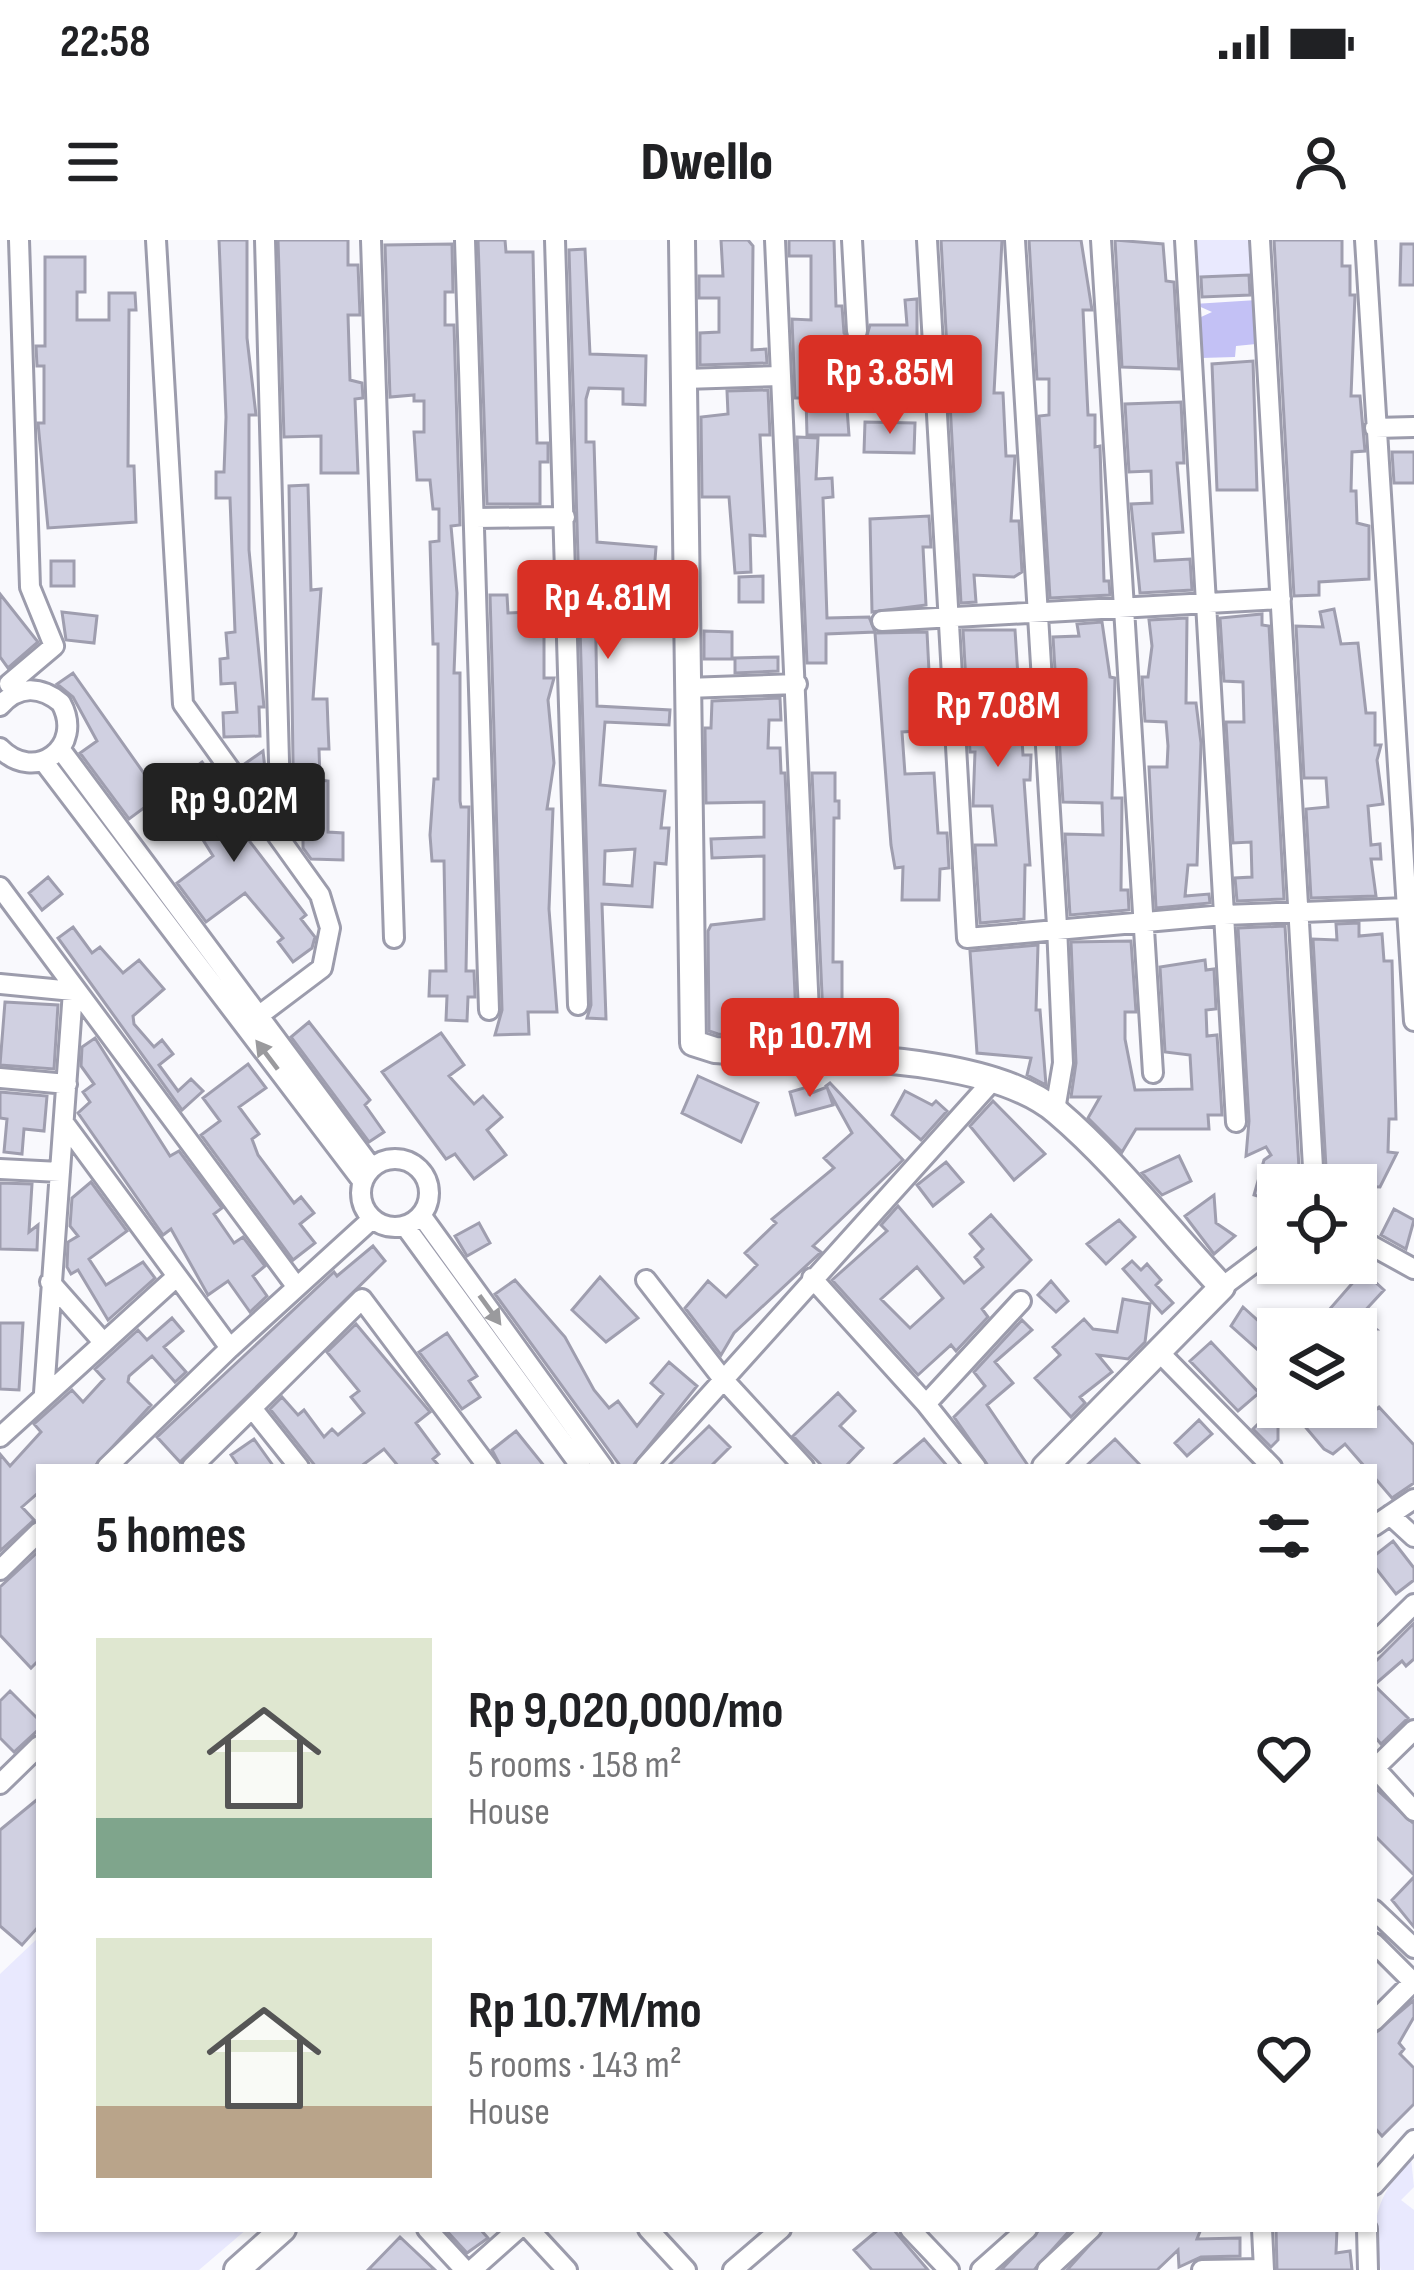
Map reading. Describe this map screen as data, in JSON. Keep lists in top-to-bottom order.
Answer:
{
  "page": {
    "status": "22:58",
    "header": "Dwello",
    "price": [
      "Rp 3.85M",
      "Rp 4.81M",
      "Rp 7.08M",
      "Rp 9.02M",
      "Rp 10.7M"
    ],
    "heading": "5 homes",
    "list": [
      {
        "name": "Rp 9,020,000/mo",
        "note": "5 rooms · 158 m² · House"
      },
      {
        "name": "Rp 10.7M/mo",
        "note": "5 rooms · 143 m² · House"
      }
    ]
  }
}
